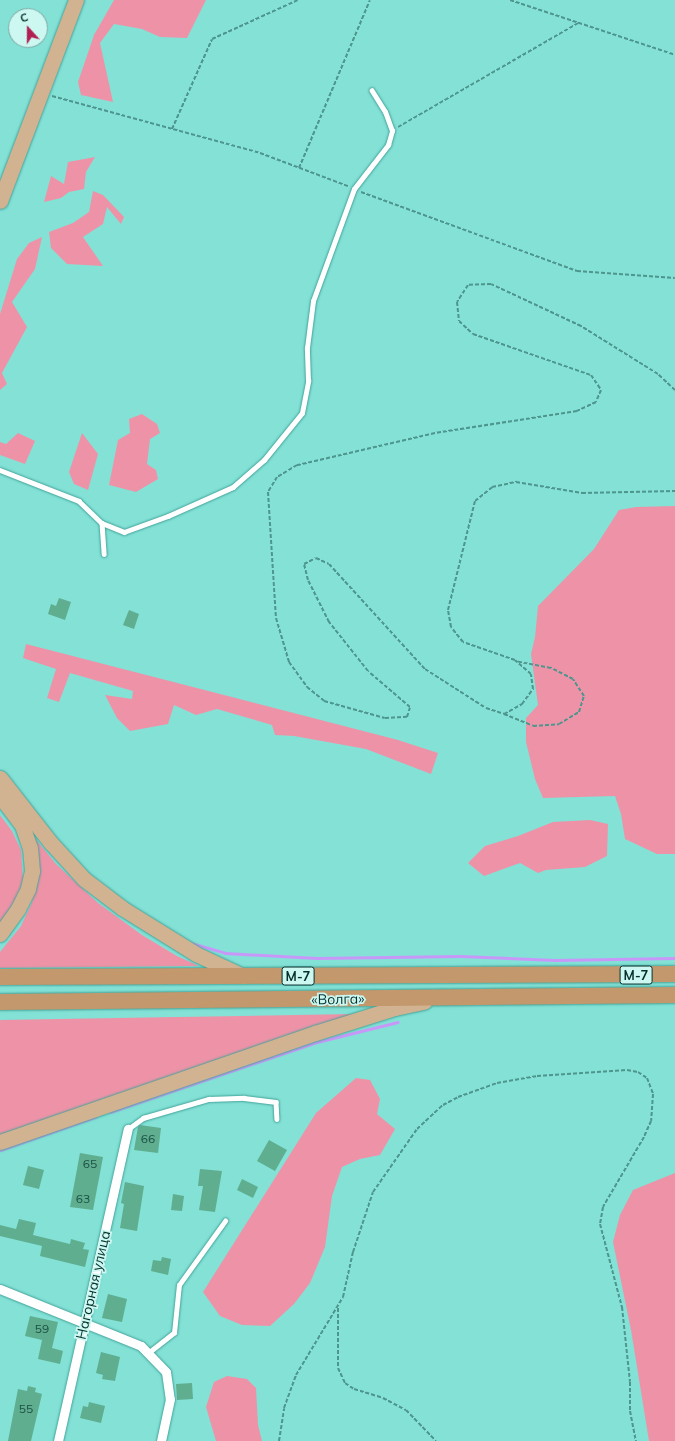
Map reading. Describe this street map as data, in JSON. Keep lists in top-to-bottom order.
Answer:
{
  "streets": {
    "highway": ["М-7", "«Волга»"],
    "street": ["Нагорная улица"]
  },
  "house_numbers": [
    "66",
    "65",
    "63",
    "59",
    "55"
  ],
  "north": "top"
}
